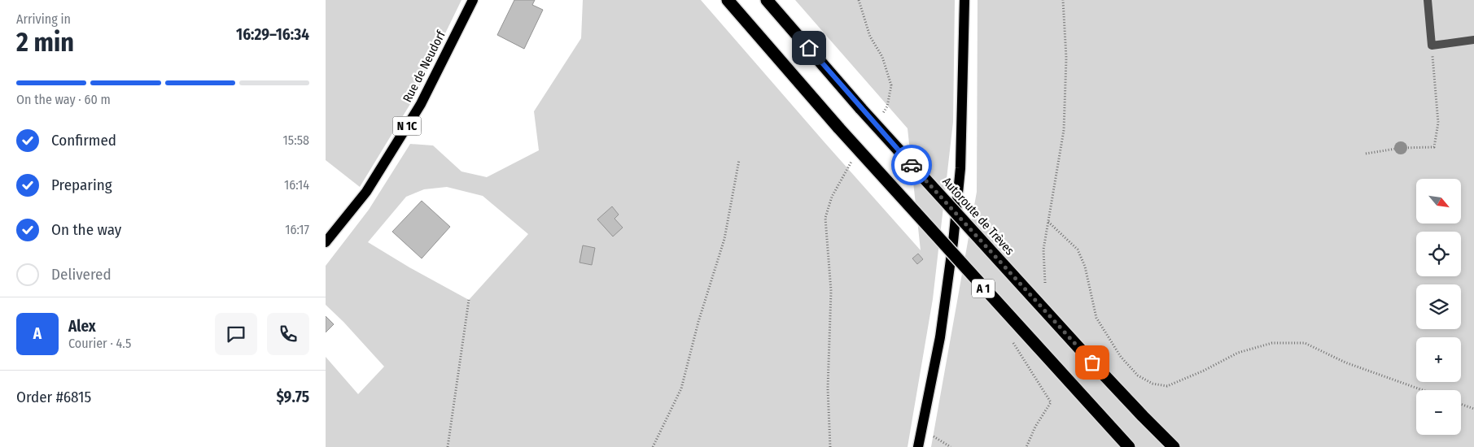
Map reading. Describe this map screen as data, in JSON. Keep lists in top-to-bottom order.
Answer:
{
  "streets": {
    "highway": ["Autoroute de Trèves", "A 1"],
    "main road": ["Rue de Neudorf", "N 1C"]
  },
  "north": "bottom right",
  "page": {
    "heading": ["2 min", "Arriving in", "16:29–16:34"],
    "panel": [
      "Alex",
      "Courier · 4.5",
      "Order #6815",
      "$9.75"
    ],
    "bar": "On the way · 60 m",
    "list": [
      ["Confirmed", "15:58"],
      ["Preparing", "16:14"],
      ["On the way", "16:17"],
      "Delivered"
    ],
    "map_buttons": ["+", "−"],
    "round": "A"
  }
}
